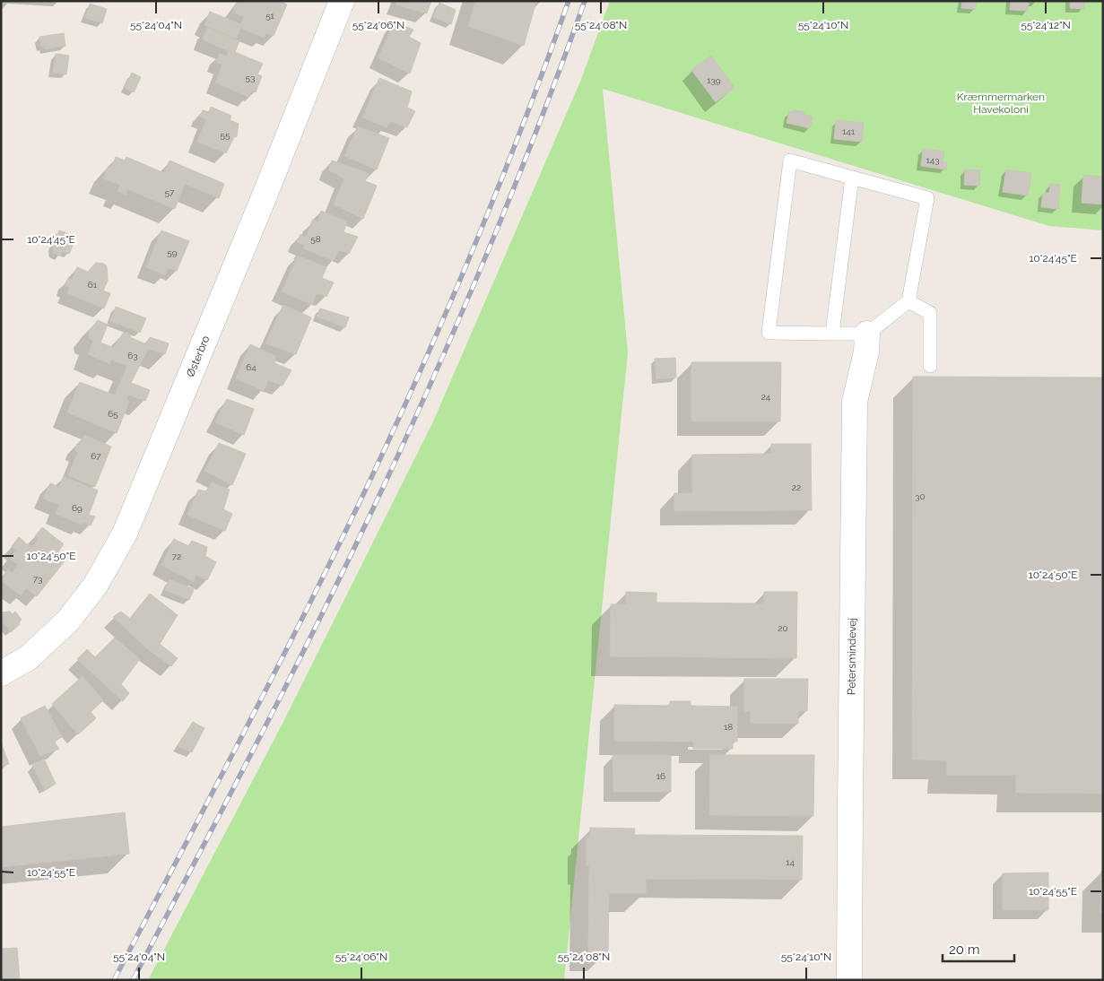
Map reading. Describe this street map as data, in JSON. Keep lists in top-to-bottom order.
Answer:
{
  "streets": {
    "street": ["Østerbro", "Petersmindevej"]
  },
  "parks": ["Kræmmermarken Havekoloni"],
  "house_numbers": [
    "51",
    "53",
    "139",
    "141",
    "55",
    "143",
    "57",
    "58",
    "59",
    "61",
    "63",
    "64",
    "24",
    "65",
    "67",
    "22",
    "30",
    "69",
    "72",
    "73",
    "20",
    "18",
    "16",
    "14"
  ],
  "scale_bar": "20 m",
  "coordinates": [
    "55°24'04\"N",
    "55°24'06\"N",
    "55°24'08\"N",
    "55°24'10\"N",
    "55°24'12\"N",
    "10°24'45\"E",
    "10°24'50\"E",
    "10°24'55\"E"
  ]
}
